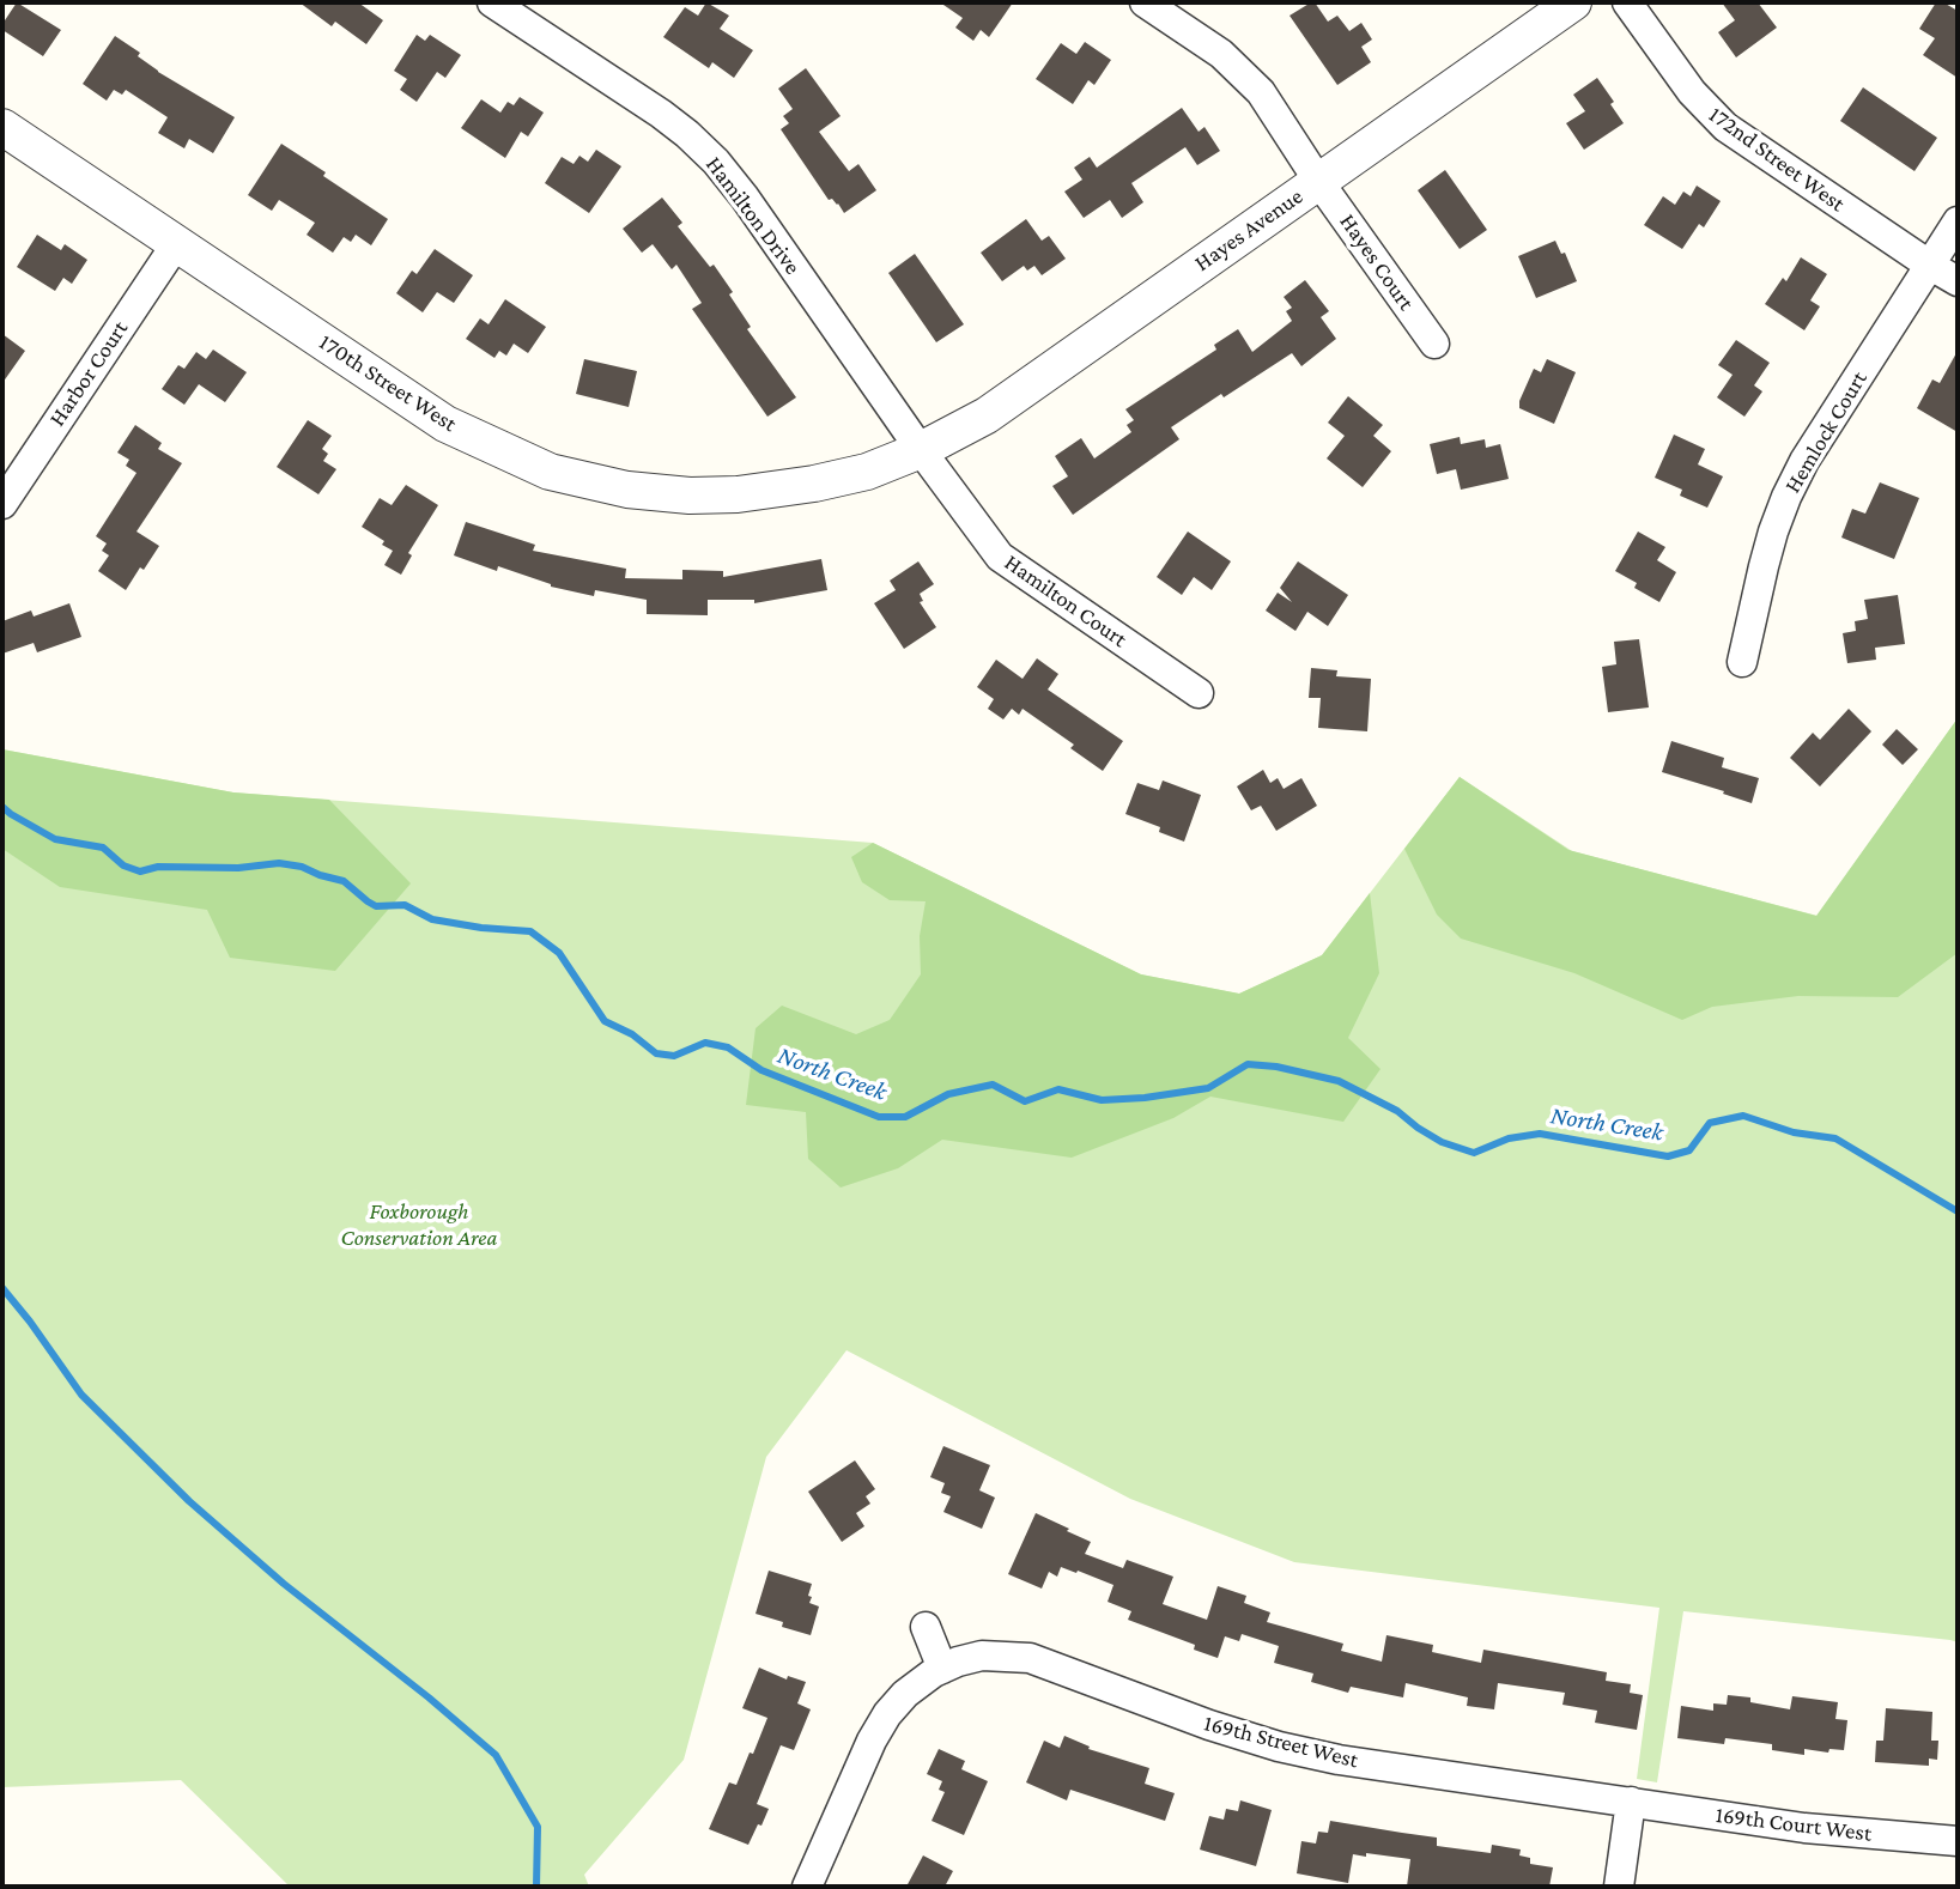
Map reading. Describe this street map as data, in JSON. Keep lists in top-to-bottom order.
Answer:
{
  "streets": {
    "street": [
      "172nd Street West",
      "Hamilton Drive",
      "Hayes Avenue",
      "Hayes Court",
      "Harbor Court",
      "170th Street West",
      "Hemlock Court",
      "Hamilton Court",
      "169th Street West",
      "169th Court West"
    ]
  },
  "crossings": [
    ["172nd Street West", "Hemlock Court"],
    ["Hamilton Drive", "Hayes Avenue"],
    ["Hamilton Drive", "170th Street West"],
    ["Hamilton Drive", "Hamilton Court"],
    ["Hayes Avenue", "Hayes Court"],
    ["Hayes Avenue", "170th Street West"],
    ["Hayes Avenue", "Hamilton Court"],
    ["Harbor Court", "170th Street West"],
    ["170th Street West", "Hamilton Court"],
    ["169th Street West", "169th Court West"]
  ],
  "water": ["North Creek"],
  "parks": ["Foxborough Conservation Area"]
}
